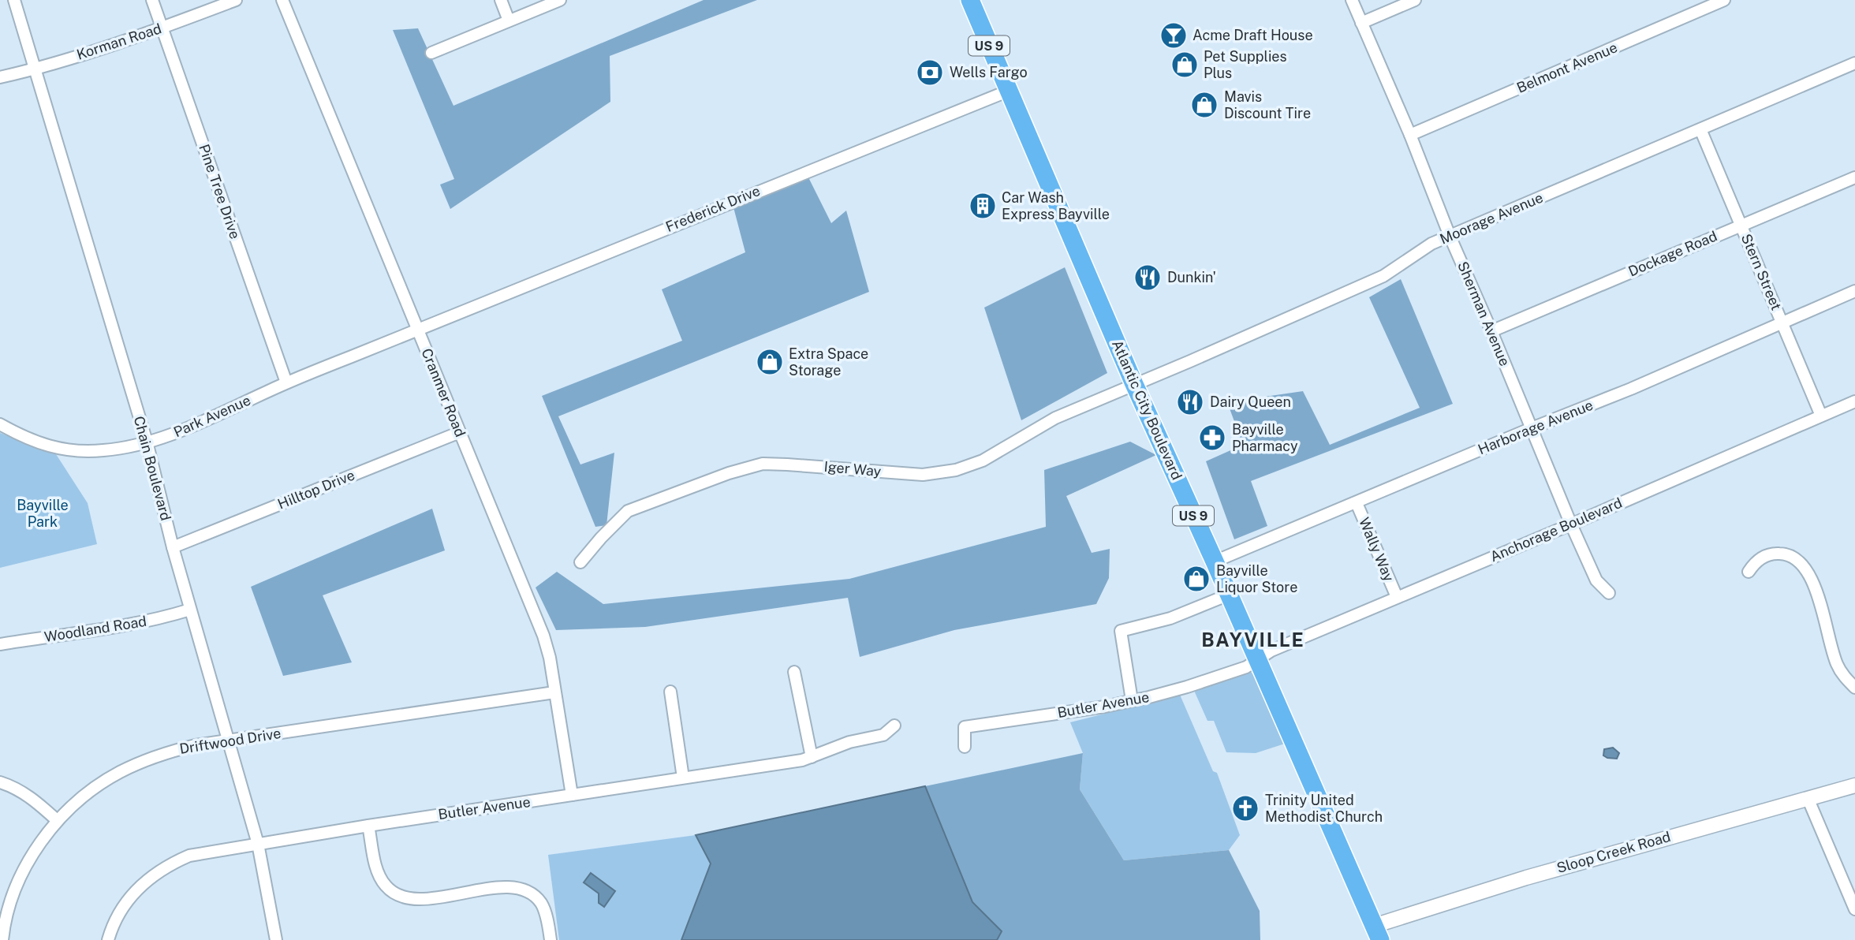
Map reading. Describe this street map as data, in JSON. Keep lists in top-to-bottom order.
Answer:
{
  "streets": {
    "highway": ["US 9", "Atlantic City Boulevard"],
    "street": [
      "Korman Road",
      "Belmont Avenue",
      "Pine Tree Drive",
      "Frederick Drive",
      "Moorage Avenue",
      "Dockage Road",
      "Stern Street",
      "Sherman Avenue",
      "Cranmer Road",
      "Park Avenue",
      "Harborage Avenue",
      "Chain Boulevard",
      "Iger Way",
      "Hilltop Drive",
      "Anchorage Boulevard",
      "Wally Way",
      "Woodland Road",
      "Butler Avenue",
      "Driftwood Drive",
      "Sloop Creek Road"
    ]
  },
  "crossings": [
    ["Korman Road", "Pine Tree Drive"],
    ["Korman Road", "Chain Boulevard"],
    ["Belmont Avenue", "Sherman Avenue"],
    ["Pine Tree Drive", "Park Avenue"],
    ["Frederick Drive", "Cranmer Road"],
    ["Frederick Drive", "Atlantic City Boulevard"],
    ["Frederick Drive", "Park Avenue"],
    ["Moorage Avenue", "Stern Street"],
    ["Moorage Avenue", "Sherman Avenue"],
    ["Moorage Avenue", "Atlantic City Boulevard"],
    ["Moorage Avenue", "Iger Way"],
    ["Dockage Road", "Stern Street"],
    ["Dockage Road", "Sherman Avenue"],
    ["Stern Street", "Harborage Avenue"],
    ["Stern Street", "Anchorage Boulevard"],
    ["Sherman Avenue", "Harborage Avenue"],
    ["Sherman Avenue", "Anchorage Boulevard"],
    ["Cranmer Road", "Park Avenue"],
    ["Cranmer Road", "Hilltop Drive"],
    ["Cranmer Road", "Butler Avenue"],
    ["Cranmer Road", "Driftwood Drive"],
    ["Atlantic City Boulevard", "Harborage Avenue"],
    ["Atlantic City Boulevard", "Iger Way"],
    ["Atlantic City Boulevard", "Anchorage Boulevard"],
    ["Atlantic City Boulevard", "Butler Avenue"],
    ["Atlantic City Boulevard", "Sloop Creek Road"],
    ["Park Avenue", "Chain Boulevard"],
    ["Harborage Avenue", "Wally Way"],
    ["Chain Boulevard", "Hilltop Drive"],
    ["Chain Boulevard", "Woodland Road"],
    ["Chain Boulevard", "Butler Avenue"],
    ["Chain Boulevard", "Driftwood Drive"],
    ["Anchorage Boulevard", "Wally Way"],
    ["Anchorage Boulevard", "Butler Avenue"]
  ],
  "districts": ["BAYVILLE"],
  "parks": ["Bayville Park"],
  "places": {
    "bar": ["Acme Draft House"],
    "shop": [
      "Pet Supplies Plus",
      "Mavis Discount Tire",
      "Extra Space Storage",
      "Bayville Liquor Store"
    ],
    "bank": ["Wells Fargo"],
    "building": ["Car Wash Express Bayville"],
    "restaurant": ["Dunkin'", "Dairy Queen"],
    "pharmacy": ["Bayville Pharmacy"],
    "church": ["Trinity United Methodist Church"]
  }
}
